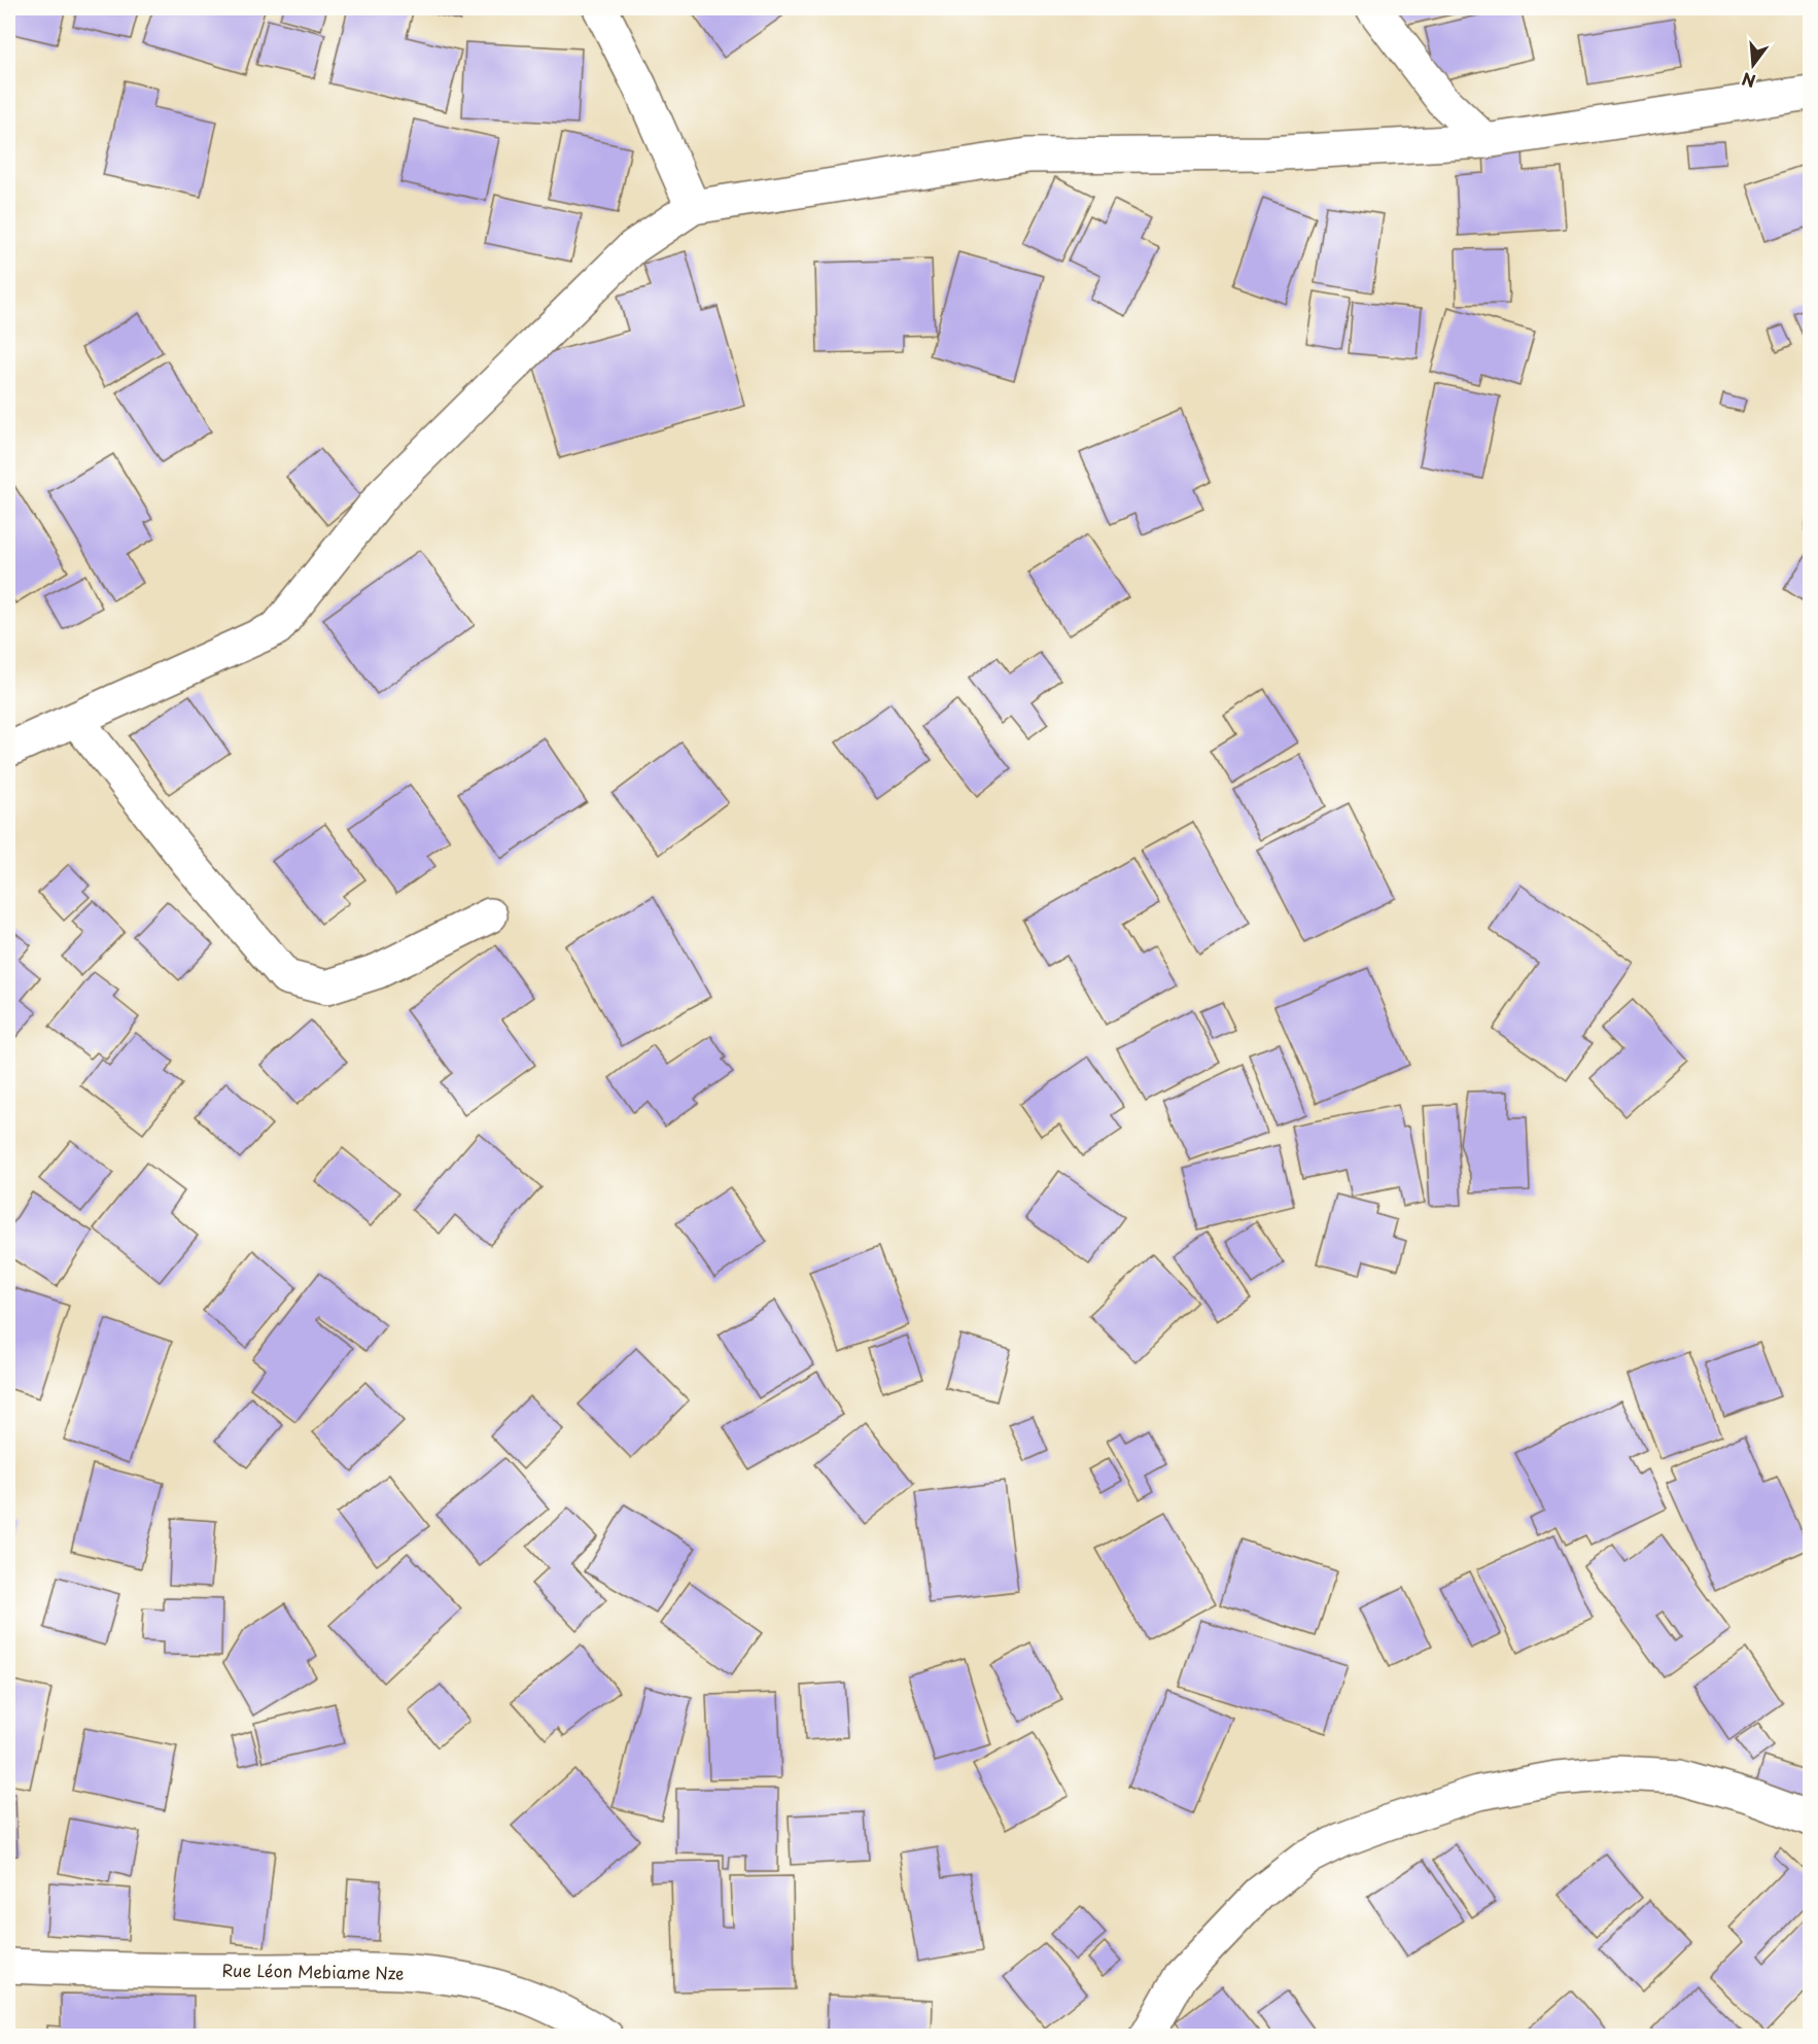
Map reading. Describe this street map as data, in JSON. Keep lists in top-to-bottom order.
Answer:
{
  "streets": {
    "street": ["Rue Léon Mebiame Nze"]
  },
  "north": "bottom"
}
